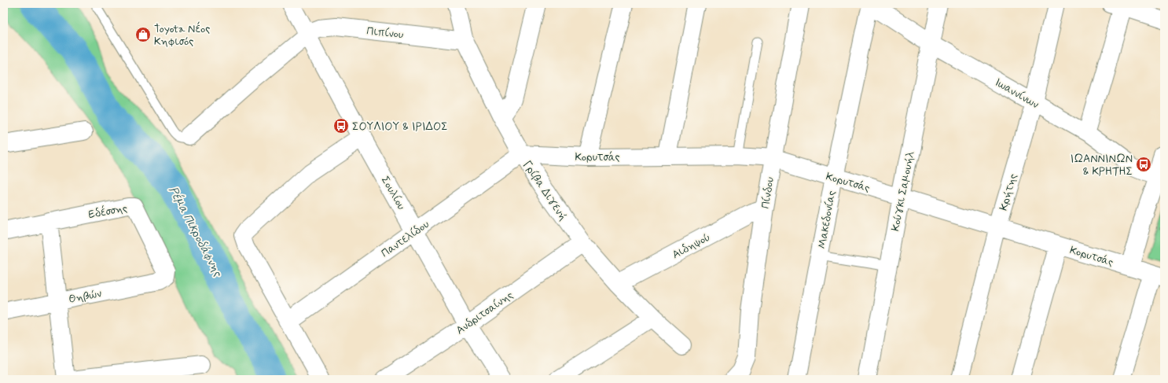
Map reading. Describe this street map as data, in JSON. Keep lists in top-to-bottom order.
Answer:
{
  "streets": {
    "street": [
      "Πιπίνου",
      "Ιωαννίνων",
      "Κορυτσάς",
      "Γρίβα Διγενή",
      "Κούγκι Σαμουήλ",
      "Κρήτης",
      "Σουλίου",
      "Πίνδου",
      "Εδέσσης",
      "Μακεδονίας",
      "Παντελίδου",
      "Αιδηψού",
      "Θηβών",
      "Ανδριτσαίνης"
    ]
  },
  "crossings": [
    ["Πιπίνου", "Γρίβα Διγενή"],
    ["Πιπίνου", "Σουλίου"],
    ["Ιωαννίνων", "Κούγκι Σαμουήλ"],
    ["Ιωαννίνων", "Κρήτης"],
    ["Ιωαννίνων", "Μακεδονίας"],
    ["Κορυτσάς", "Γρίβα Διγενή"],
    ["Κορυτσάς", "Κούγκι Σαμουήλ"],
    ["Κορυτσάς", "Κρήτης"],
    ["Κορυτσάς", "Πίνδου"],
    ["Κορυτσάς", "Μακεδονίας"],
    ["Κορυτσάς", "Παντελίδου"],
    ["Γρίβα Διγενή", "Παντελίδου"],
    ["Γρίβα Διγενή", "Αιδηψού"],
    ["Γρίβα Διγενή", "Ανδριτσαίνης"],
    ["Σουλίου", "Παντελίδου"],
    ["Σουλίου", "Ανδριτσαίνης"],
    ["Πίνδου", "Αιδηψού"],
    ["Εδέσσης", "Θηβών"]
  ],
  "water": ["Ρέμα Πικροδάφνης"],
  "places": {
    "shop": ["Toyota Νέος Κηφισός"],
    "bus stop": ["ΣΟΥΛΙΟΥ & ΙΡΙΔΟΣ", "ΙΩΑΝΝΙΝΩΝ & ΚΡΗΤΗΣ"]
  }
}
